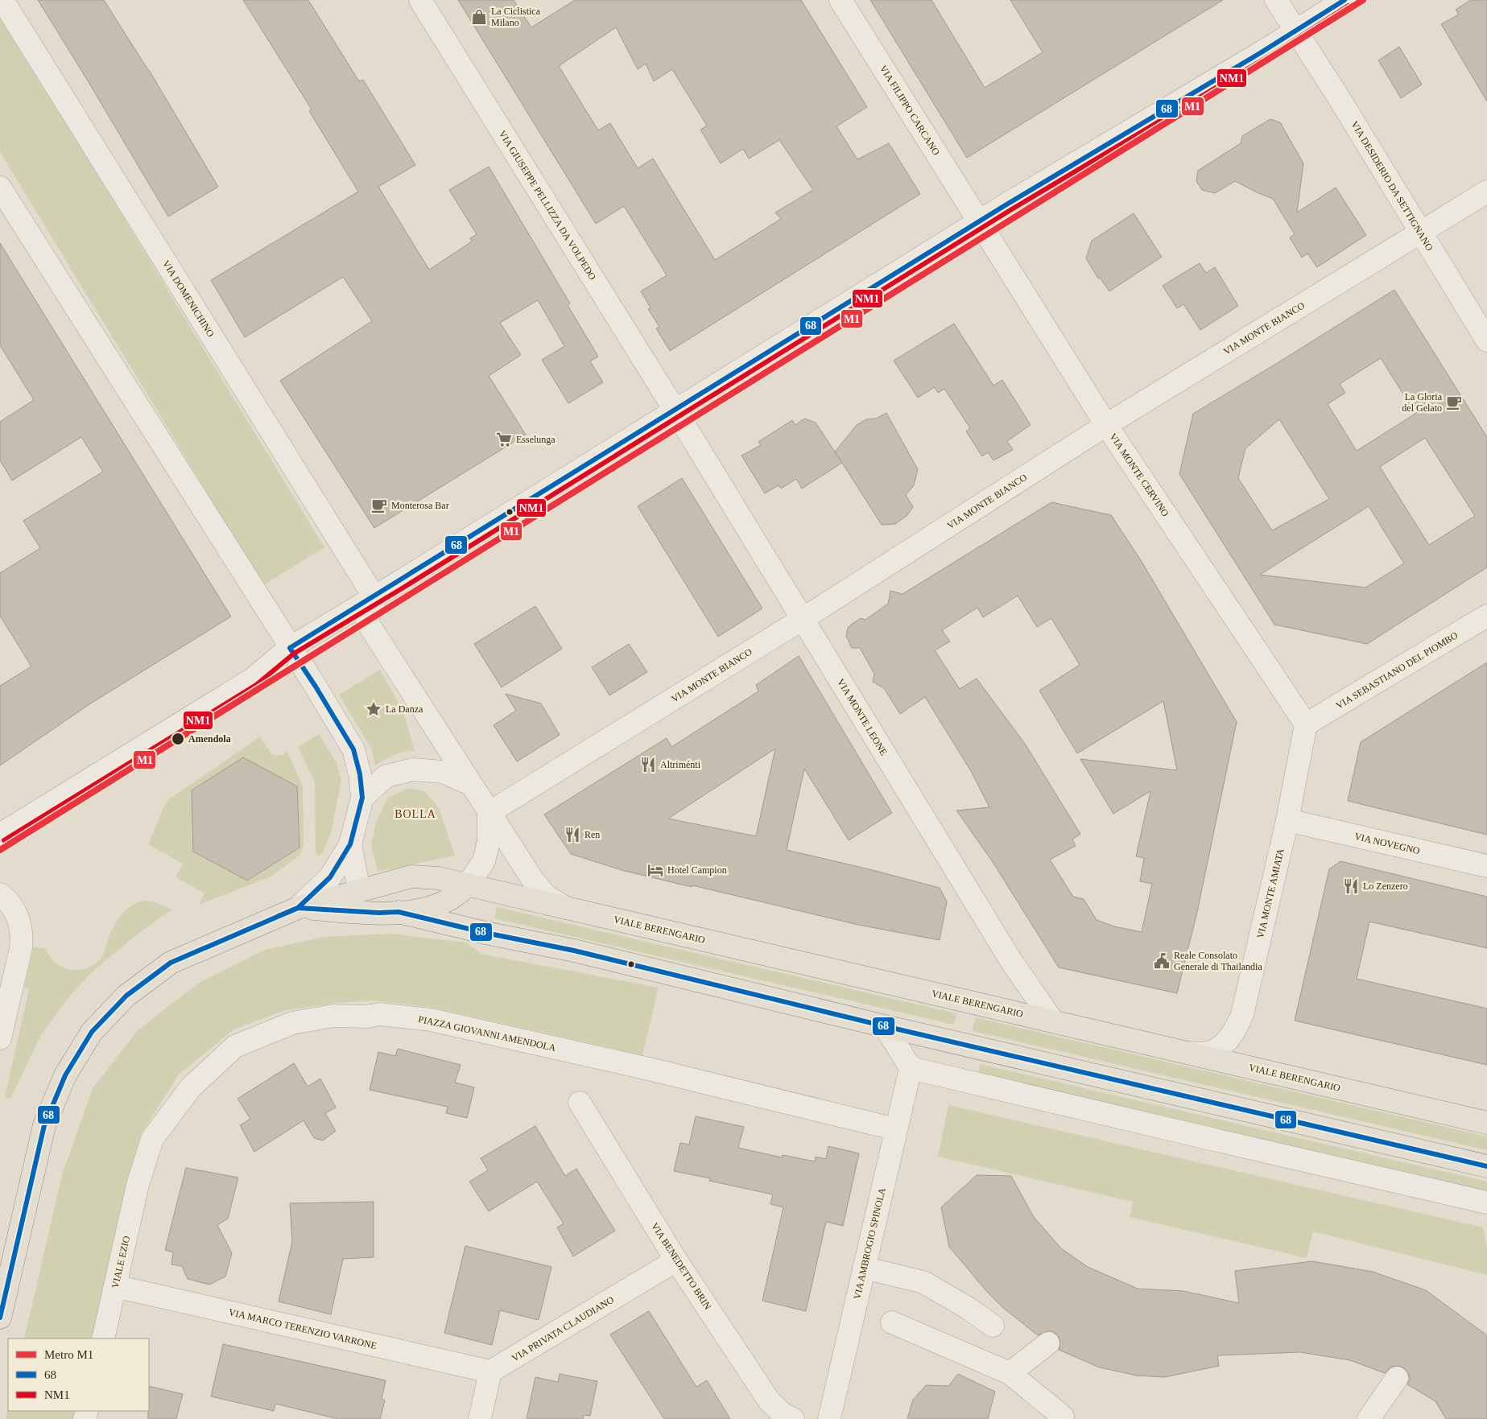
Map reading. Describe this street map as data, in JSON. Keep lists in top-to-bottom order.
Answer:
{
  "streets": {
    "main road": ["VIALE BERENGARIO"],
    "street": [
      "VIA FILIPPO CARCANO",
      "VIA DESIDERIO DA SETTIGNANO",
      "VIA GIUSEPPE PELLIZZA DA VOLPEDO",
      "VIA DOMENICHINO",
      "VIA MONTE BIANCO",
      "VIA MONTE CERVINO",
      "VIA SEBASTIANO DEL PIOMBO",
      "VIA MONTE LEONE",
      "VIA NOVEGNO",
      "VIA MONTE AMIATA",
      "PIAZZA GIOVANNI AMENDOLA",
      "VIA AMBROGIO SPINOLA",
      "VIALE EZIO",
      "VIA BENEDETTO BRIN",
      "VIA MARCO TERENZIO VARRONE",
      "VIA PRIVATA CLAUDIANO"
    ]
  },
  "crossings": [
    ["VIA FILIPPO CARCANO", "VIA MONTE CERVINO"],
    ["VIA DESIDERIO DA SETTIGNANO", "VIA MONTE BIANCO"],
    ["VIA GIUSEPPE PELLIZZA DA VOLPEDO", "VIA MONTE LEONE"],
    ["VIA MONTE BIANCO", "VIA MONTE CERVINO"],
    ["VIA MONTE BIANCO", "VIA MONTE LEONE"],
    ["VIA MONTE BIANCO", "VIALE BERENGARIO"],
    ["VIA MONTE CERVINO", "VIA SEBASTIANO DEL PIOMBO"],
    ["VIA MONTE CERVINO", "VIA MONTE AMIATA"],
    ["VIA SEBASTIANO DEL PIOMBO", "VIA MONTE AMIATA"],
    ["VIA MONTE LEONE", "VIALE BERENGARIO"],
    ["VIA NOVEGNO", "VIA MONTE AMIATA"],
    ["VIA MONTE AMIATA", "VIALE BERENGARIO"],
    ["PIAZZA GIOVANNI AMENDOLA", "VIA AMBROGIO SPINOLA"],
    ["PIAZZA GIOVANNI AMENDOLA", "VIALE EZIO"],
    ["VIALE EZIO", "VIA MARCO TERENZIO VARRONE"],
    ["VIA BENEDETTO BRIN", "VIA PRIVATA CLAUDIANO"],
    ["VIA MARCO TERENZIO VARRONE", "VIA PRIVATA CLAUDIANO"]
  ],
  "districts": ["BOLLA"],
  "places": {
    "shop": ["La Ciclistica Milano"],
    "cafe": ["La Gloria del Gelato", "Monterosa Bar"],
    "supermarket": ["Esselunga"],
    "place": ["La Danza"],
    "other": ["Amendola"],
    "restaurant": ["Altriménti", "Ren", "Lo Zenzero"],
    "hotel": ["Hotel Campion"],
    "public building": ["Reale Consolato Generale di Thailandia"]
  },
  "lines": ["metro line M1", "transit line 68", "transit line NM1"],
  "legend": ["Metro M1", "68", "NM1"]
}
